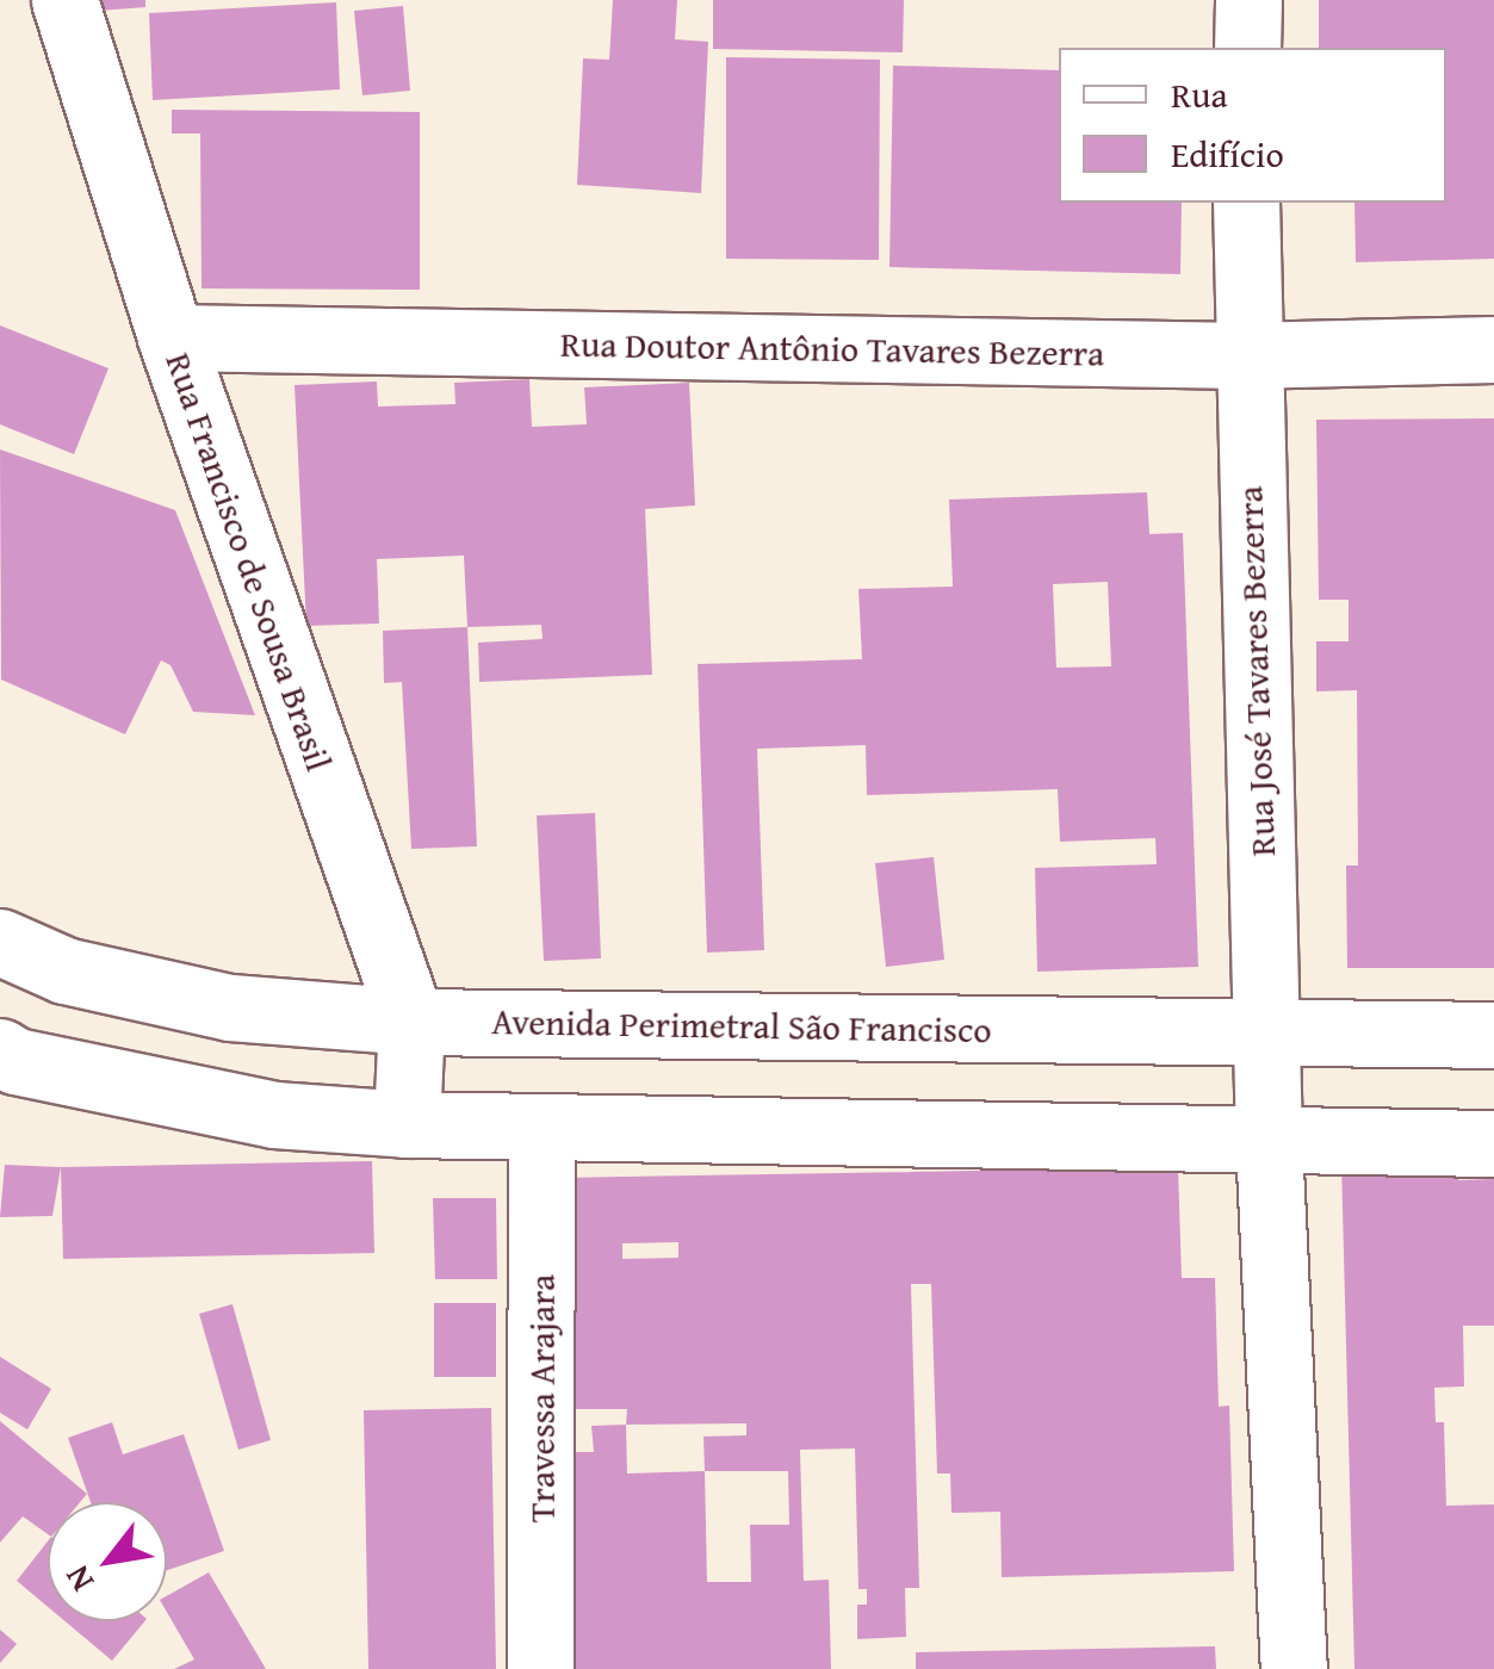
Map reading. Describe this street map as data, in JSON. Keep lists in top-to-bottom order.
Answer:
{
  "streets": {
    "street": [
      "Rua Doutor Antônio Tavares Bezerra",
      "Rua Francisco de Sousa Brasil",
      "Rua José Tavares Bezerra",
      "Avenida Perimetral São Francisco",
      "Travessa Arajara"
    ]
  },
  "crossings": [
    ["Rua Doutor Antônio Tavares Bezerra", "Rua Francisco de Sousa Brasil"],
    ["Rua Doutor Antônio Tavares Bezerra", "Rua José Tavares Bezerra"],
    ["Rua Francisco de Sousa Brasil", "Avenida Perimetral São Francisco"],
    ["Rua José Tavares Bezerra", "Avenida Perimetral São Francisco"]
  ],
  "legend": ["Rua", "Edifício"],
  "north": "bottom left"
}
